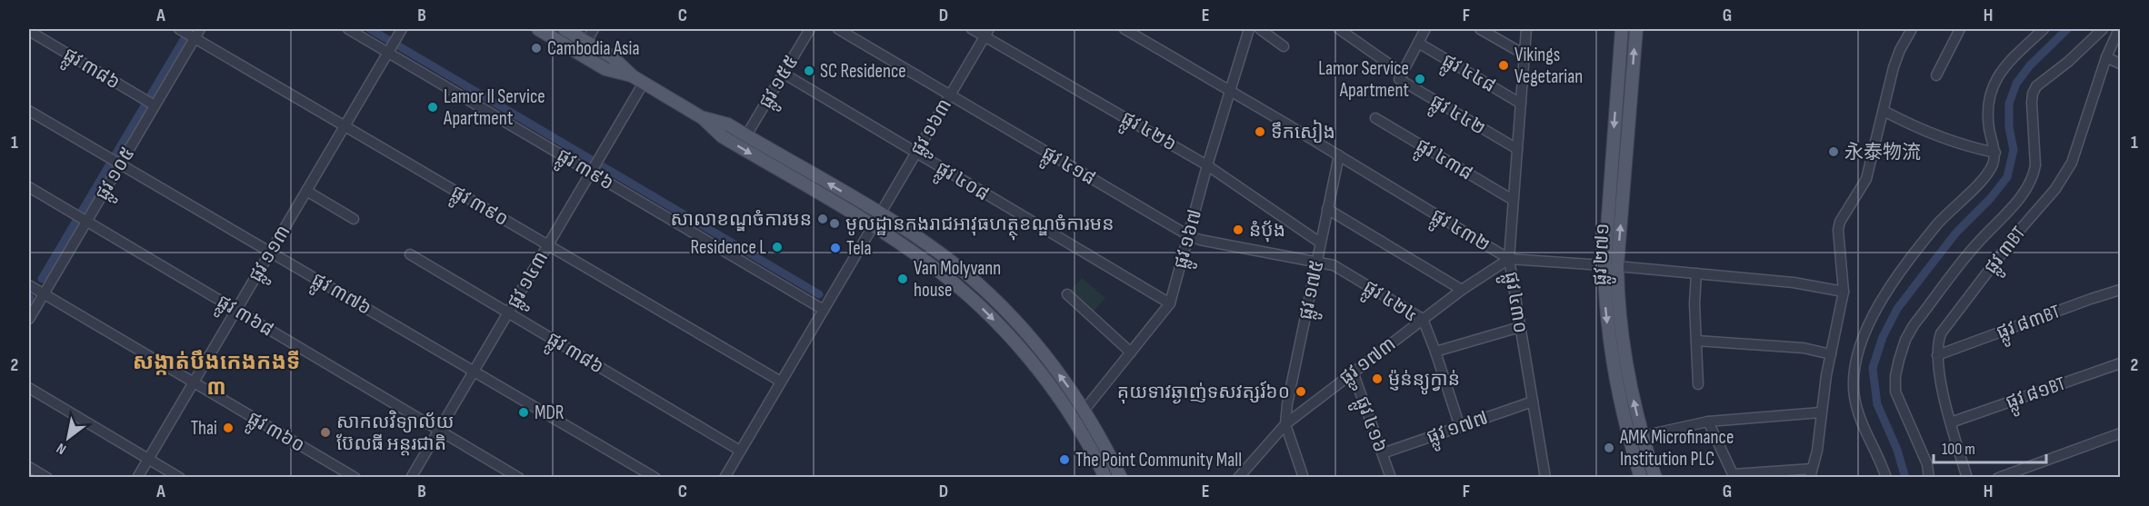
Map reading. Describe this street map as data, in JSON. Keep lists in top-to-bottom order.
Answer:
{
  "streets": {
    "main road": ["ផ្លូវ ២៧១"],
    "street": [
      "ផ្លូវ ៣៨៦",
      "ផ្លូវ ៤៤៨",
      "ផ្លូវ ១៥៥",
      "ផ្លូវ ៤៤២",
      "ផ្លូវ ១៦៣",
      "ផ្លូវ ៤២៦",
      "ផ្លូវ ៤៣៨",
      "ផ្លូវ ៤១៨",
      "ផ្លូវ ៣៩៦",
      "ផ្លូវ ១០៥",
      "ផ្លូវ ៤០៨",
      "ផ្លូវ ៣៩០",
      "ផ្លូវ ៤៣២",
      "ផ្លូវ ១៦៧",
      "ផ្លូវ ៣BT",
      "ផ្លូវ ១១៣",
      "ផ្លូវ ១៤៣",
      "ផ្លូវ ១៧៥",
      "ផ្លូវ ៣៧៦",
      "ផ្លូវ ៤២៤",
      "ផ្លូវ ៤៣០",
      "ផ្លូវ ៣៦៨",
      "ផ្លូវ ៨៣BT",
      "ផ្លូវ ១៧៣",
      "ផ្លូវ ៨១BT",
      "ផ្លូវ ៤១៦",
      "ផ្លូវ ១៧៧",
      "ផ្លូវ ៣៦០"
    ]
  },
  "crossings": [
    ["ផ្លូវ ៣៨៦", "ផ្លូវ ១៦៣"],
    ["ផ្លូវ ៣៨៦", "ផ្លូវ ១០៥"],
    ["ផ្លូវ ៣៨៦", "ផ្លូវ ១៤៣"],
    ["ផ្លូវ ៤៤៨", "ផ្លូវ ៤៣០"],
    ["ផ្លូវ ១៥៥", "ផ្លូវ ៤០៨"],
    ["ផ្លូវ ៤៤២", "ផ្លូវ ៤៣០"],
    ["ផ្លូវ ១៦៣", "ផ្លូវ ៤២៦"],
    ["ផ្លូវ ១៦៣", "ផ្លូវ ៤១៨"],
    ["ផ្លូវ ១៦៣", "ផ្លូវ ៣៩៦"],
    ["ផ្លូវ ១៦៣", "ផ្លូវ ៤០៨"],
    ["ផ្លូវ ១៦៣", "ផ្លូវ ៣៩០"],
    ["ផ្លូវ ៤២៦", "ផ្លូវ ១៦៧"],
    ["ផ្លូវ ៤២៦", "ផ្លូវ ១៧៥"],
    ["ផ្លូវ ៤៣៨", "ផ្លូវ ៤៣០"],
    ["ផ្លូវ ៤១៨", "ផ្លូវ ១៦៧"],
    ["ផ្លូវ ៤១៨", "ផ្លូវ ១៧៥"],
    ["ផ្លូវ ៤១៨", "ផ្លូវ ៤២៤"],
    ["ផ្លូវ ៣៩៦", "ផ្លូវ ១១៣"],
    ["ផ្លូវ ៣៩៦", "ផ្លូវ ១៤៣"],
    ["ផ្លូវ ១០៥", "ផ្លូវ ៣៩០"],
    ["ផ្លូវ ១០៥", "ផ្លូវ ៣៧៦"],
    ["ផ្លូវ ១០៥", "ផ្លូវ ៣៦៨"],
    ["ផ្លូវ ១០៥", "ផ្លូវ ៣៦០"],
    ["ផ្លូវ ៤០៨", "ផ្លូវ ១៦៧"],
    ["ផ្លូវ ៣៩០", "ផ្លូវ ១១៣"],
    ["ផ្លូវ ៣៩០", "ផ្លូវ ១៤៣"],
    ["ផ្លូវ ៤៣២", "ផ្លូវ ១៦៧"],
    ["ផ្លូវ ៤៣២", "ផ្លូវ ២៧១"],
    ["ផ្លូវ ៤៣២", "ផ្លូវ ១៧៥"],
    ["ផ្លូវ ៤៣២", "ផ្លូវ ៤៣០"],
    ["ផ្លូវ ៤៣២", "ផ្លូវ ១៧៣"],
    ["ផ្លូវ ៣BT", "ផ្លូវ ៨៣BT"],
    ["ផ្លូវ ៣BT", "ផ្លូវ ៨១BT"],
    ["ផ្លូវ ១១៣", "ផ្លូវ ៣៧៦"],
    ["ផ្លូវ ១១៣", "ផ្លូវ ៣៦៨"],
    ["ផ្លូវ ១១៣", "ផ្លូវ ៣៦០"],
    ["ផ្លូវ ១៤៣", "ផ្លូវ ៣៧៦"],
    ["ផ្លូវ ១៤៣", "ផ្លូវ ៣៦៨"],
    ["ផ្លូវ ១៧៥", "ផ្លូវ ៤២៤"],
    ["ផ្លូវ ១៧៥", "ផ្លូវ ១៧៣"],
    ["ផ្លូវ ៤២៤", "ផ្លូវ ១៧៣"],
    ["ផ្លូវ ៤២៤", "ផ្លូវ ១៧៧"],
    ["ផ្លូវ ៤៣០", "ផ្លូវ ១៧៣"],
    ["ផ្លូវ ៤៣០", "ផ្លូវ ១៧៧"],
    ["ផ្លូវ ១៧៣", "ផ្លូវ ៤១៦"],
    ["ផ្លូវ ៤១៦", "ផ្លូវ ១៧៧"]
  ],
  "districts": ["សង្កាត់បឹងកេងកងទី ៣"],
  "places": [
    "Cambodia Asia",
    "Vikings Vegetarian",
    "SC Residence",
    "Lamor Service Apartment",
    "Lamor II Service Apartment",
    "ទឹកសៀង",
    "永泰物流",
    "សាលាខណ្ឌចំការមន",
    "មូលដ្ឋានកងរាជអាវុធហត្ថុខណ្ឌចំការមន",
    "នំប៉័ង",
    "Residence L",
    "Tela",
    "Van Molyvann house",
    "ម្ញ៉ន់ន្យូក្វាន់",
    "គុយទាវឆ្ងាញ់ទសវត្សរ៍៦០",
    "MDR",
    "Thai",
    "សាកលវិទ្យាល័យ ប៊ែលធី អន្តរជាតិ",
    "AMK Microfinance Institution PLC",
    "The Point Community Mall"
  ],
  "scale_bar": "100 m",
  "north": "bottom left",
  "grid": {
    "columns": [
      "A",
      "B",
      "C",
      "D",
      "E",
      "F",
      "G",
      "H"
    ],
    "rows": ["1", "2"]
  }
}
